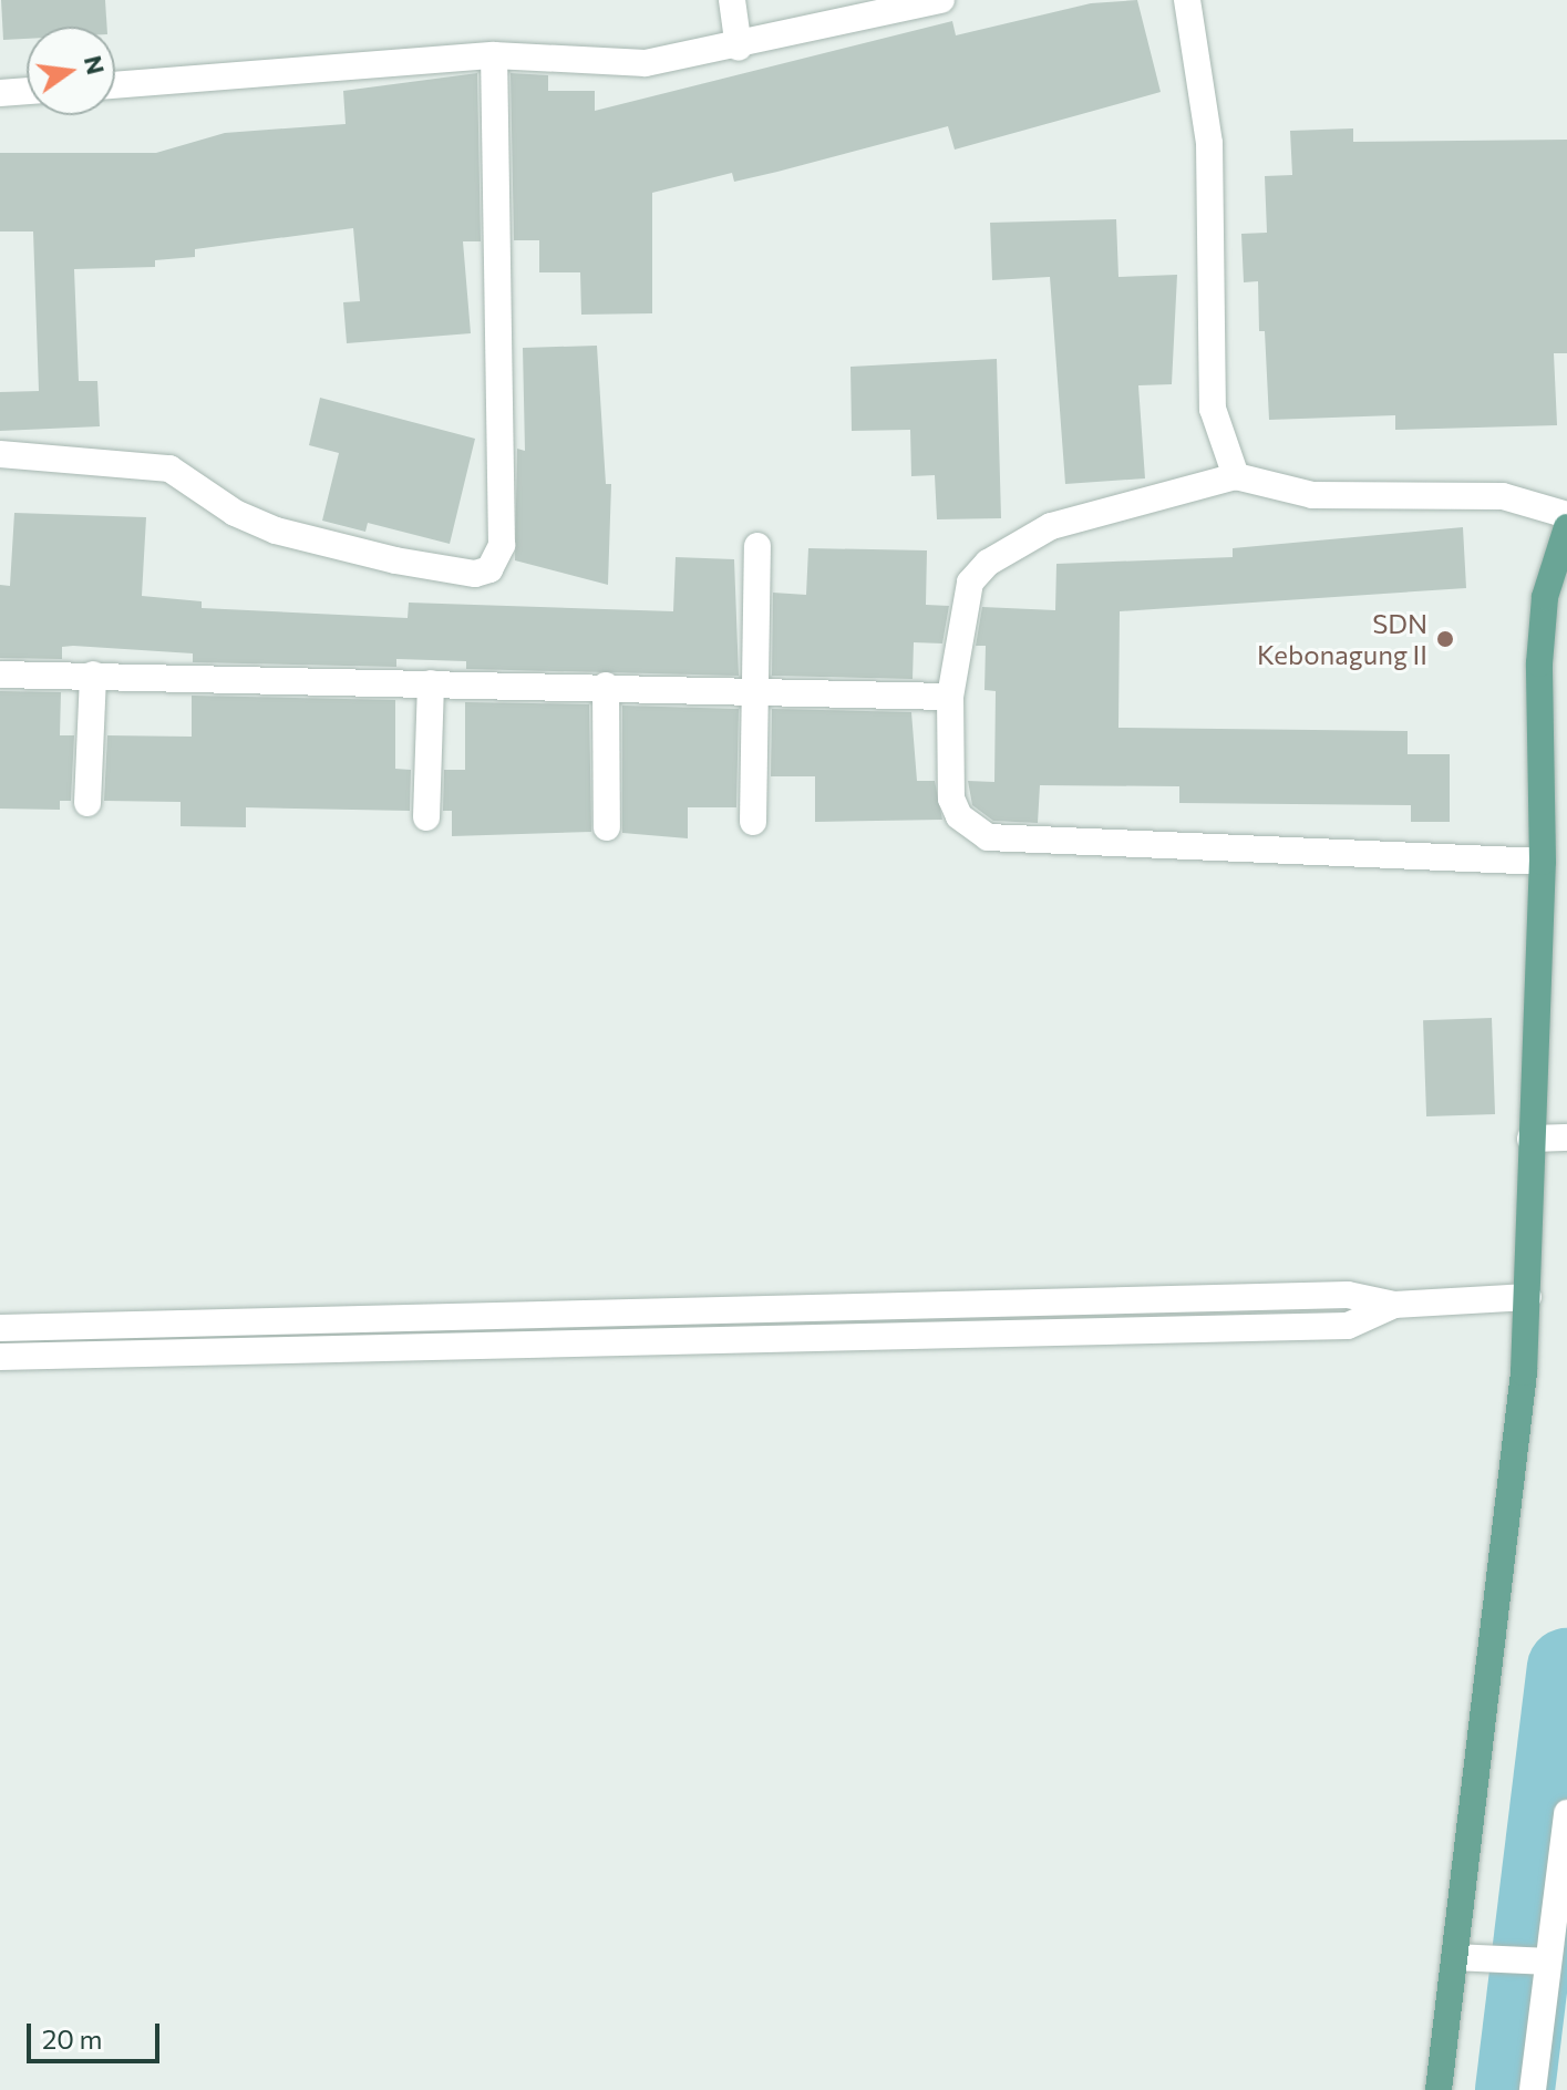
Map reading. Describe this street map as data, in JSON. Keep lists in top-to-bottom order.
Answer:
{
  "places": ["SDN Kebonagung II"],
  "scale_bar": "20 m",
  "north": "right"
}
